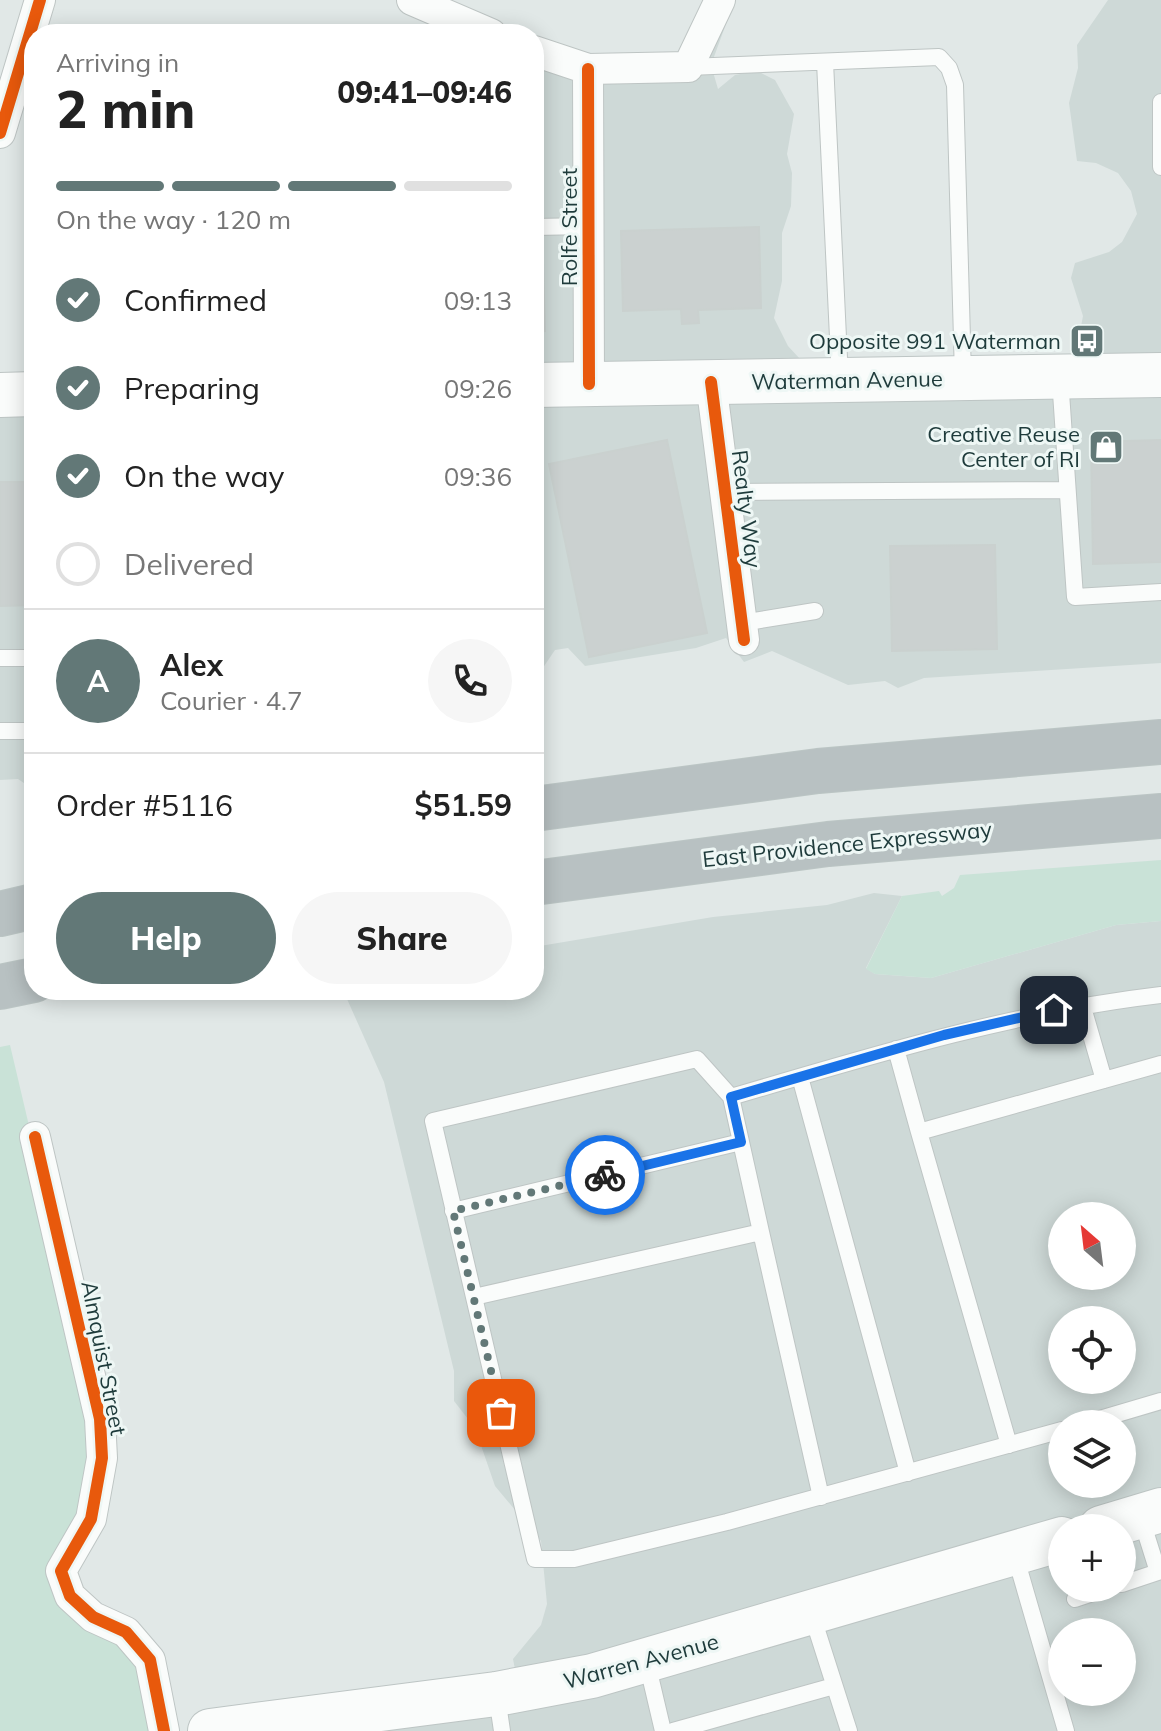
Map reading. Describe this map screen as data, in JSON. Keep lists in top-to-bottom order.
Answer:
{
  "streets": {
    "highway": ["East Providence Expressway"],
    "main road": ["Waterman Avenue", "Warren Avenue"],
    "street": ["Rolfe Street", "Realty Way", "Almquist Street"]
  },
  "crossings": [
    ["Rolfe Street", "Waterman Avenue"],
    ["Waterman Avenue", "Realty Way"]
  ],
  "places": {
    "bus stop": ["Opposite 991 Waterman"],
    "shop": ["Creative Reuse Center of RI"]
  },
  "north": "top left",
  "page": {
    "heading": ["2 min", "Arriving in", "09:41–09:46"],
    "panel": [
      "Alex",
      "Courier · 4.7",
      "Order #5116",
      "$51.59"
    ],
    "bar": "On the way · 120 m",
    "list": [
      ["Confirmed", "09:13"],
      ["Preparing", "09:26"],
      ["On the way", "09:36"],
      "Delivered"
    ],
    "round": "A",
    "buttons": ["Help", "Share"],
    "map_buttons": ["+", "−"]
  }
}
